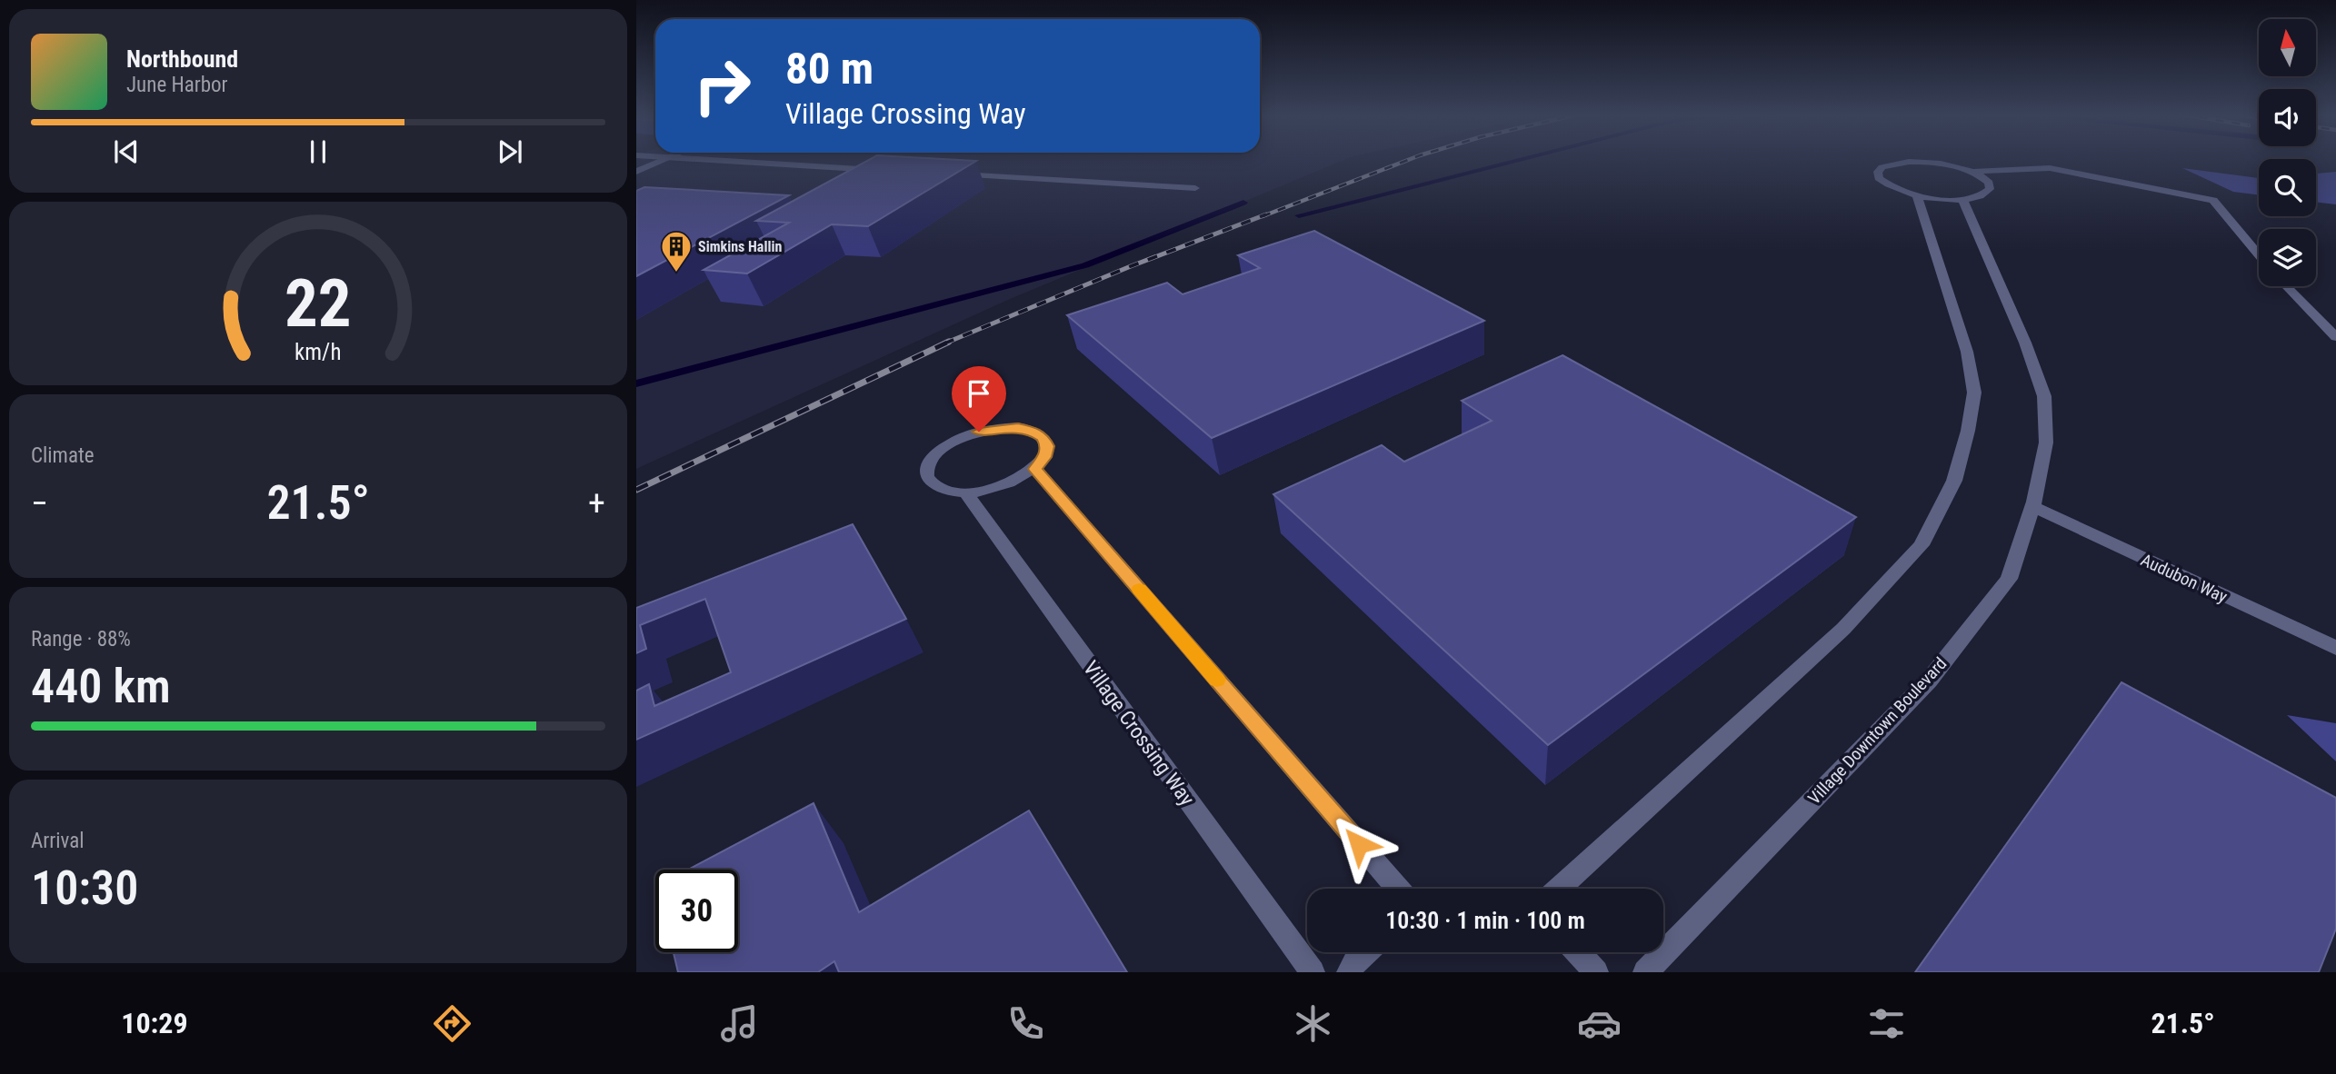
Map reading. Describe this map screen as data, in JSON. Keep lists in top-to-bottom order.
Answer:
{
  "streets": {
    "street": ["Audubon Way", "Village Downtown Boulevard", "Village Crossing Way"]
  },
  "crossings": [
    ["Audubon Way", "Village Downtown Boulevard"]
  ],
  "places": {
    "building": ["Simkins Hallin"]
  },
  "north": "top",
  "page": {
    "turn": ["80 m", "Village Crossing Way"],
    "song": ["Northbound", "June Harbor"],
    "tile": [
      "Climate",
      ["Range · 88%", "440 km"],
      ["Arrival", "10:30"]
    ],
    "heat": ["−", "21.5°", "+"],
    "limit": "30",
    "trip": "10:30 · 1 min · 100 m",
    "tabs": ["10:29", "21.5°"],
    "gauge": ["22", "km/h"]
  }
}
